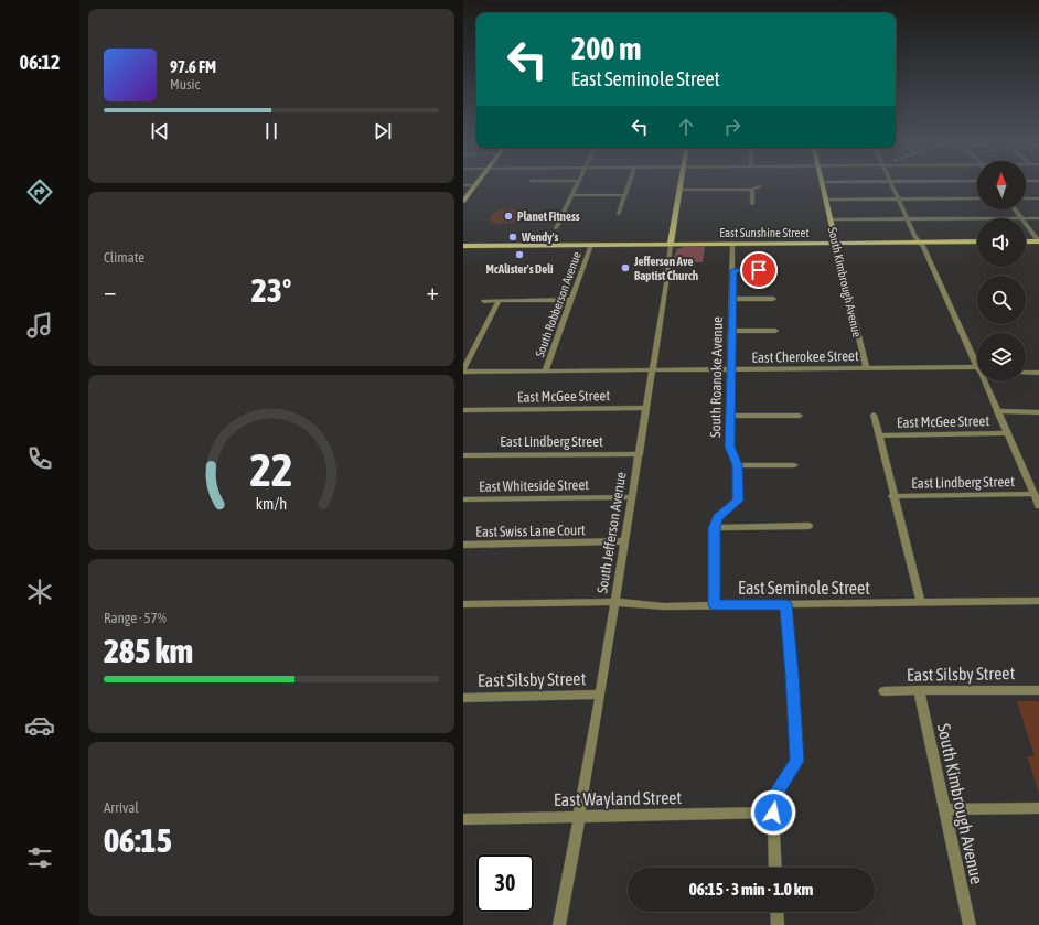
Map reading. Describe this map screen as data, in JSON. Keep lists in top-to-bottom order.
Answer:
{
  "streets": {
    "main road": ["East Sunshine Street", "South Kimbrough Avenue", "South Jefferson Avenue"],
    "street": [
      "South Robberson Avenue",
      "East Cherokee Street",
      "South Roanoke Avenue",
      "East McGee Street",
      "East Lindberg Street",
      "East Whiteside Street",
      "East Swiss Lane Court",
      "East Seminole Street",
      "East Silsby Street",
      "East Wayland Street"
    ]
  },
  "crossings": [
    ["East Sunshine Street", "South Kimbrough Avenue"],
    ["East Sunshine Street", "South Robberson Avenue"],
    ["East Sunshine Street", "South Roanoke Avenue"],
    ["East Sunshine Street", "South Jefferson Avenue"],
    ["South Kimbrough Avenue", "East Cherokee Street"],
    ["South Kimbrough Avenue", "East Silsby Street"],
    ["South Robberson Avenue", "East Cherokee Street"],
    ["East Cherokee Street", "South Roanoke Avenue"],
    ["East Cherokee Street", "South Jefferson Avenue"],
    ["East McGee Street", "South Jefferson Avenue"],
    ["East Lindberg Street", "South Jefferson Avenue"],
    ["East Whiteside Street", "South Jefferson Avenue"],
    ["East Swiss Lane Court", "South Jefferson Avenue"],
    ["South Jefferson Avenue", "East Seminole Street"],
    ["South Jefferson Avenue", "East Silsby Street"],
    ["South Jefferson Avenue", "East Wayland Street"]
  ],
  "places": [
    "Planet Fitness",
    "Wendy's",
    "McAlister's Deli",
    "Jefferson Ave Baptist Church"
  ],
  "north": "top",
  "page": {
    "tabs": "06:12",
    "turn": ["200 m", "East Seminole Street"],
    "song": ["97.6 FM", "Music"],
    "tile": [
      "Climate",
      ["Range · 57%", "285 km"],
      ["Arrival", "06:15"]
    ],
    "heat": ["−", "23°", "+"],
    "limit": "30",
    "trip": "06:15 · 3 min · 1.0 km",
    "gauge": ["22", "km/h"]
  }
}
